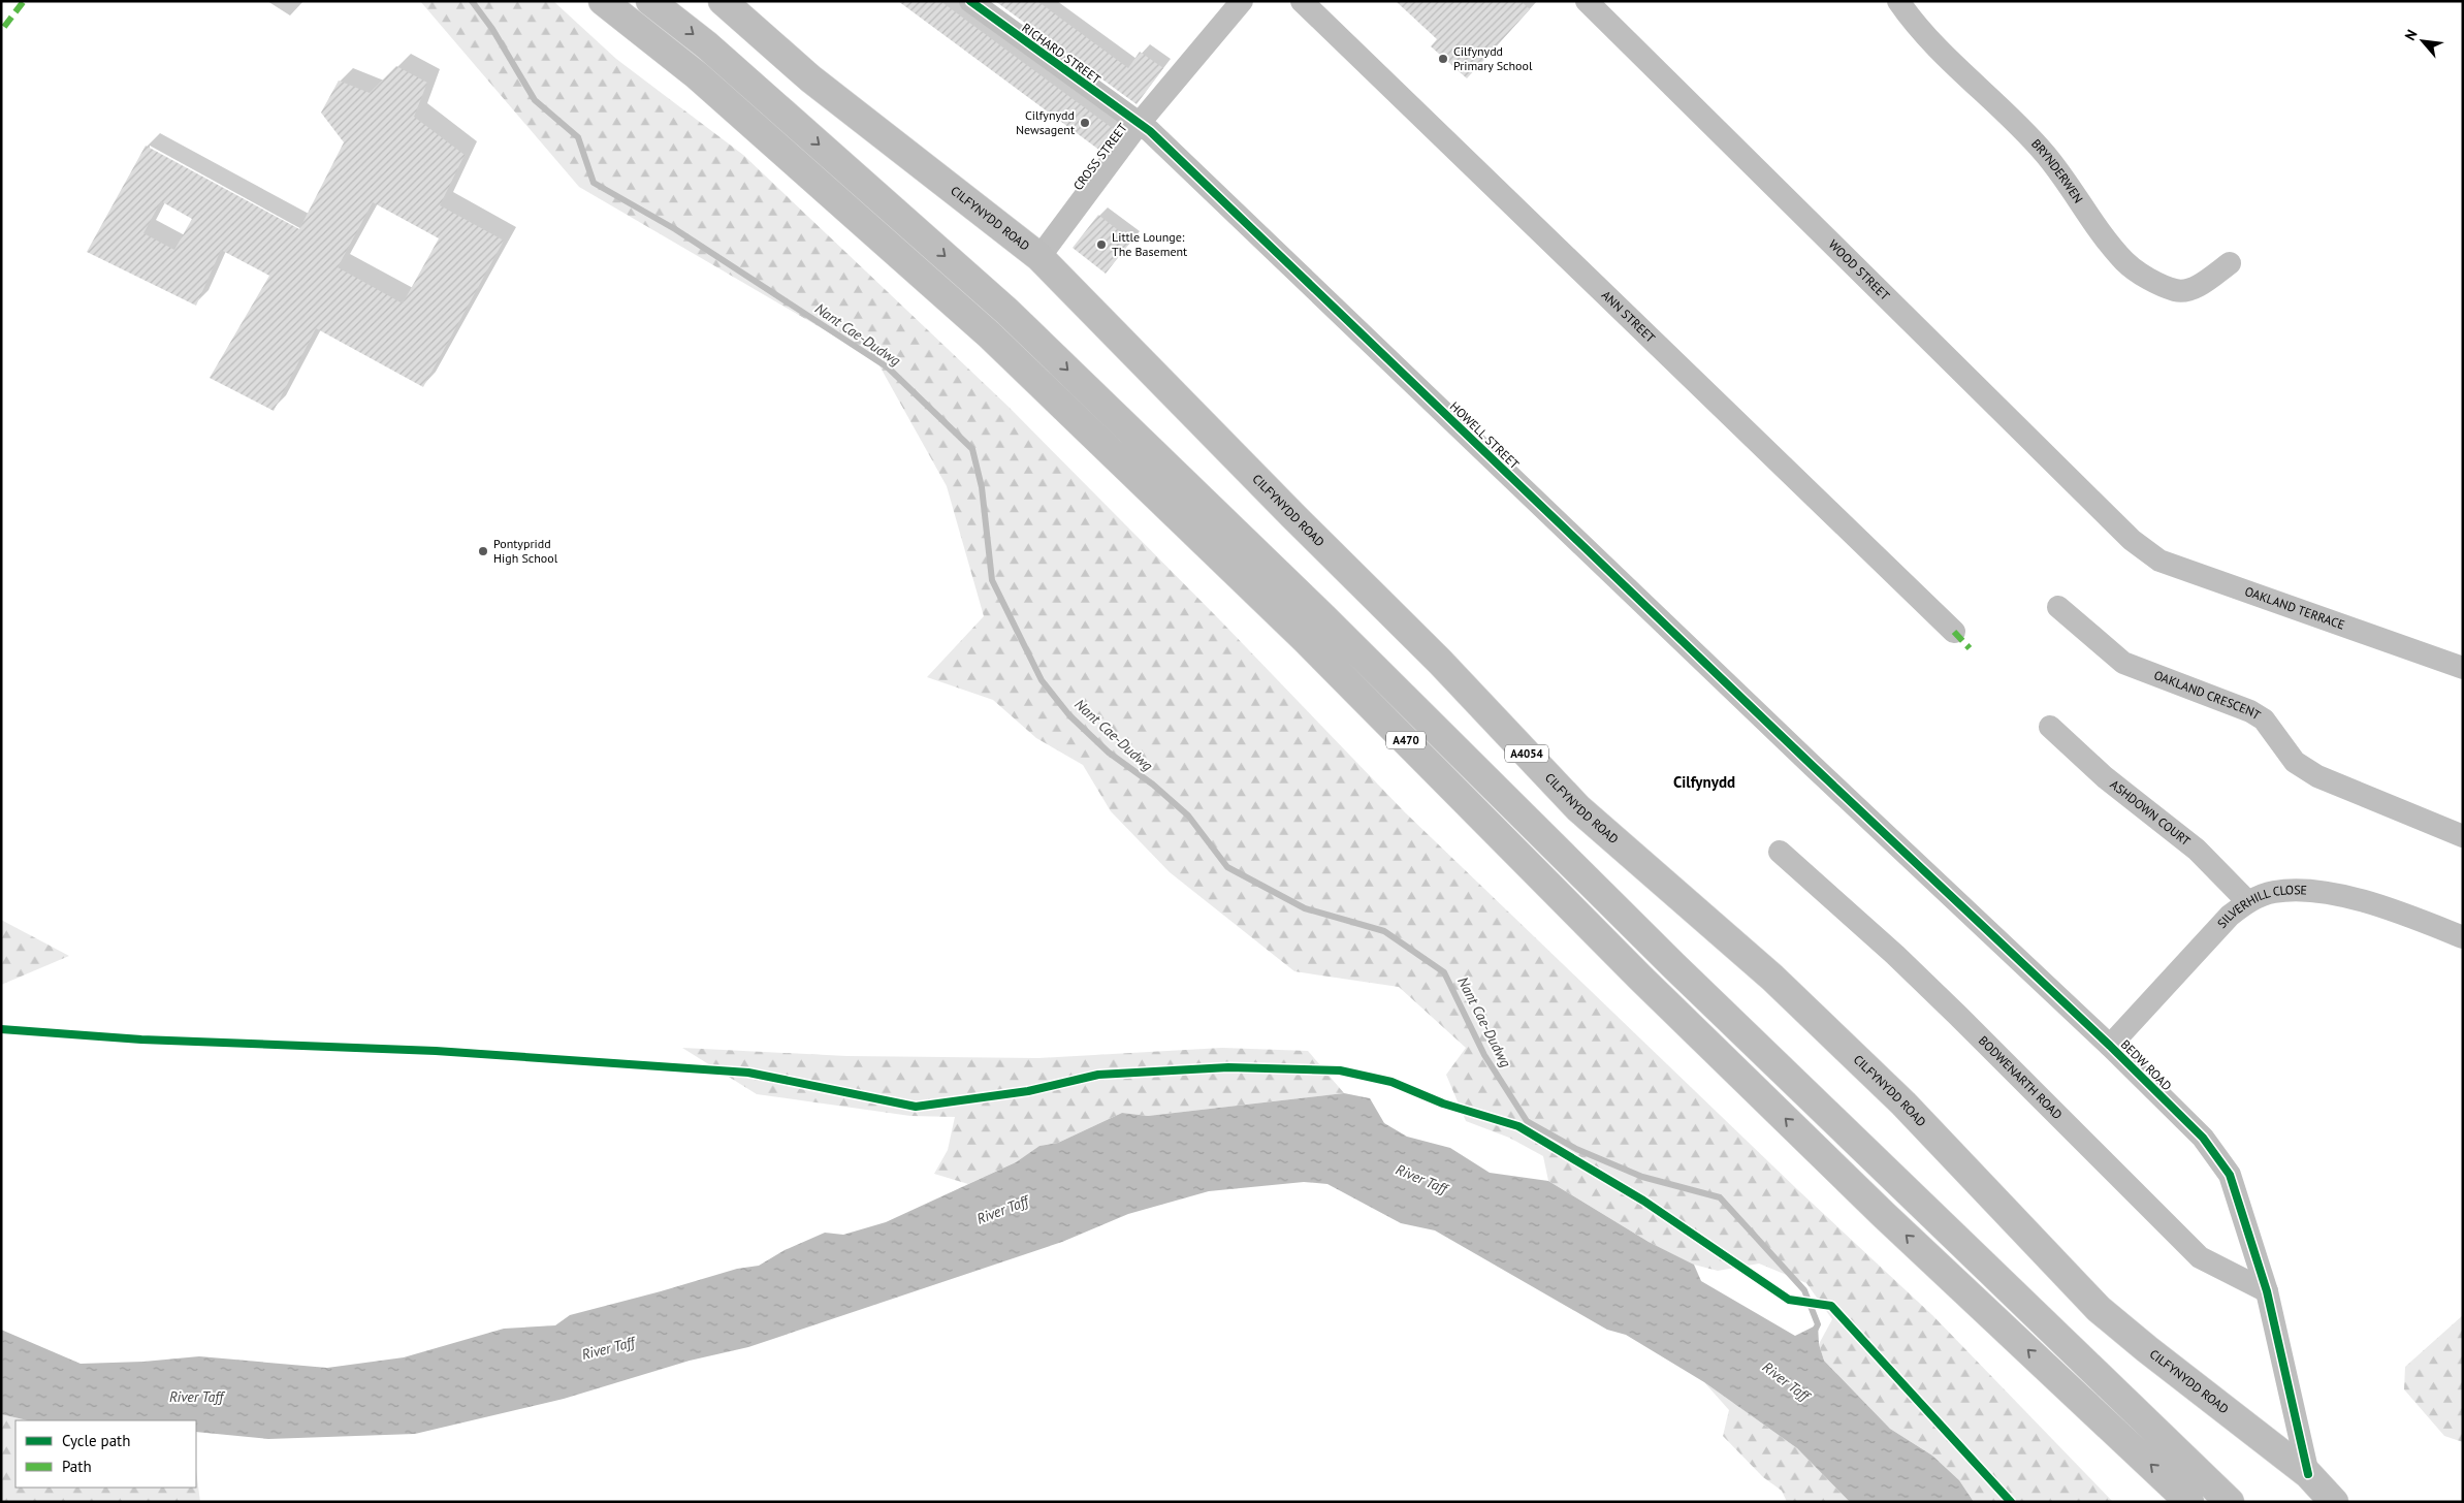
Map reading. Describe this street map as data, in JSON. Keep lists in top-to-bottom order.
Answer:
{
  "streets": {
    "main road": ["CILFYNYDD ROAD", "A470", "A4054"],
    "street": [
      "RICHARD STREET",
      "CROSS STREET",
      "BRYNDERWEN",
      "WOOD STREET",
      "ANN STREET",
      "HOWELL STREET",
      "OAKLAND TERRACE",
      "OAKLAND CRESCENT",
      "ASHDOWN COURT",
      "SILVERHILL CLOSE",
      "BEDW ROAD",
      "BODWENARTH ROAD"
    ]
  },
  "crossings": [
    ["RICHARD STREET", "CROSS STREET"],
    ["RICHARD STREET", "HOWELL STREET"],
    ["CROSS STREET", "CILFYNYDD ROAD"],
    ["CROSS STREET", "HOWELL STREET"],
    ["CILFYNYDD ROAD", "BEDW ROAD"],
    ["WOOD STREET", "OAKLAND TERRACE"],
    ["HOWELL STREET", "BEDW ROAD"],
    ["ASHDOWN COURT", "SILVERHILL CLOSE"],
    ["SILVERHILL CLOSE", "BEDW ROAD"],
    ["BEDW ROAD", "BODWENARTH ROAD"]
  ],
  "districts": ["Cilfynydd"],
  "water": ["Nant Cae-Dudwg", "River Taff"],
  "places": [
    "Cilfynydd Primary School",
    "Cilfynydd Newsagent",
    "Little Lounge: The Basement",
    "Pontypridd High School"
  ],
  "legend": ["Cycle path", "Path"],
  "north": "top left"
}
